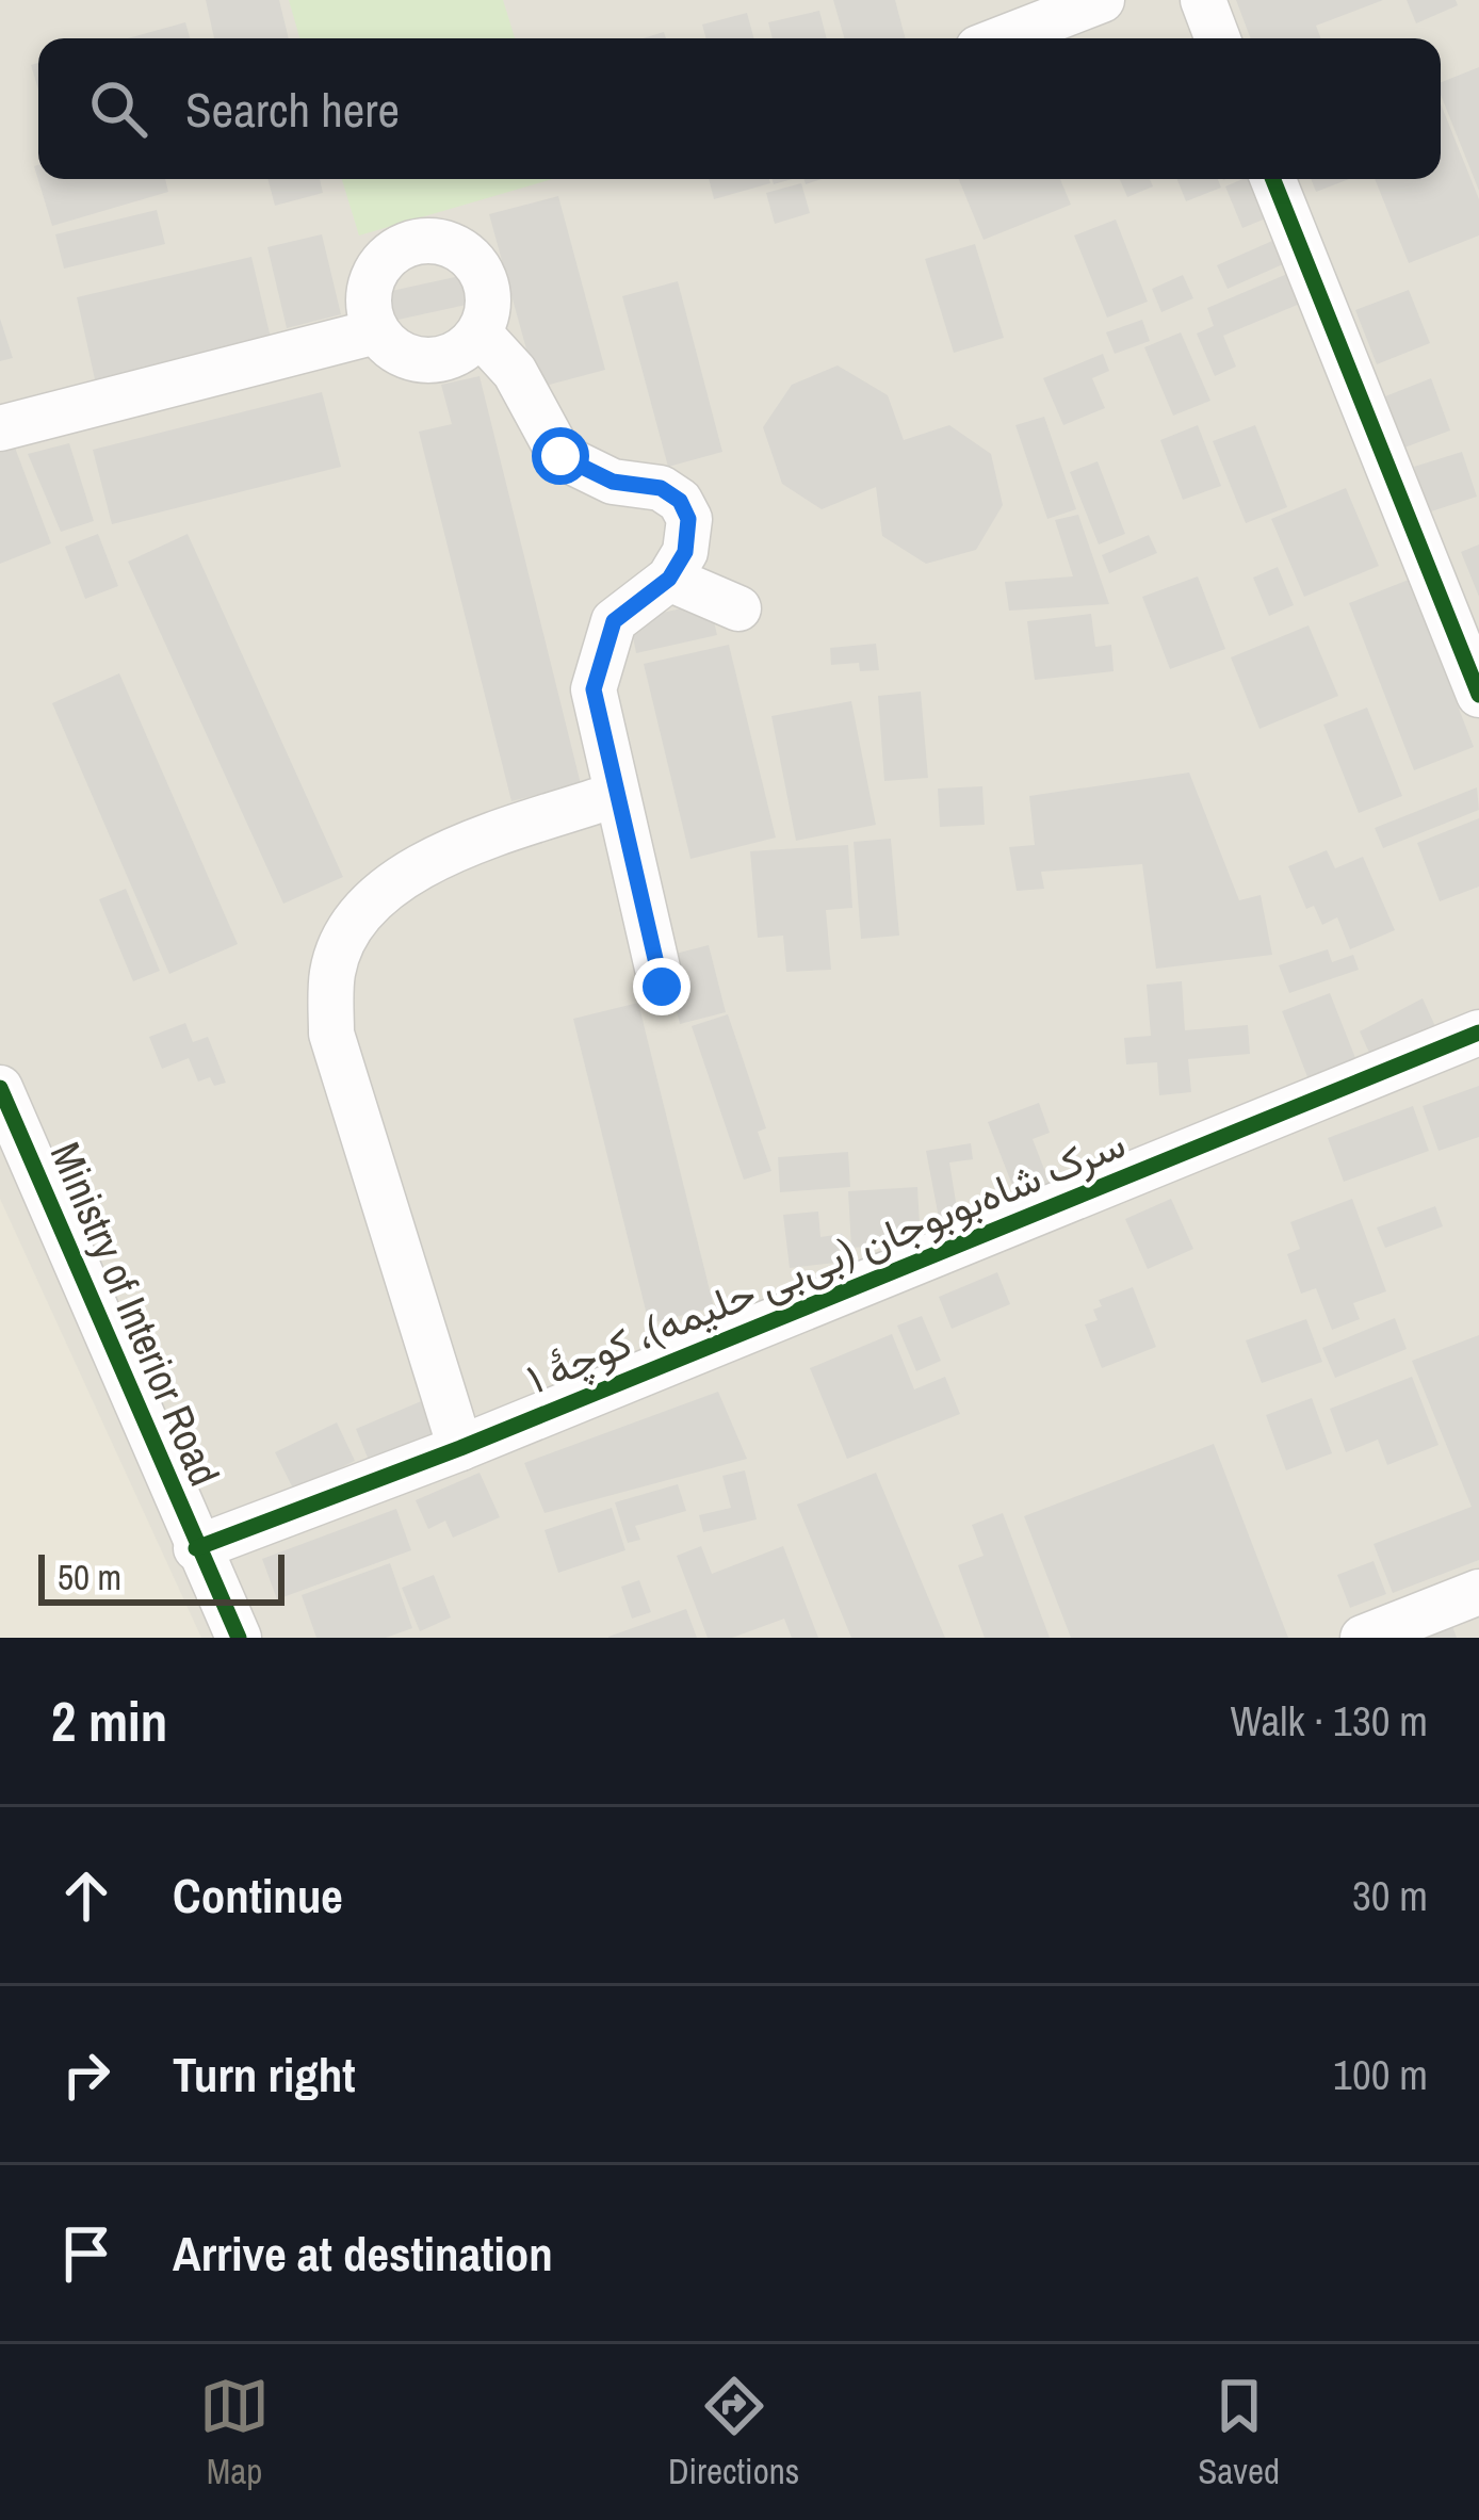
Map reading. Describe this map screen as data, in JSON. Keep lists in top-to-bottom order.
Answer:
{
  "streets": {
    "street": ["سرک شاه‌بوبوجان (بی‌بی حلیمه)، کوچۀ ۱", "Ministry of Interior Road"]
  },
  "crossings": [
    ["سرک شاه‌بوبوجان (بی‌بی حلیمه)، کوچۀ ۱", "Ministry of Interior Road"]
  ],
  "scale_bar": "50 m",
  "page": {
    "search": "Search here",
    "scale": "50 m",
    "heading": ["2 min", "Walk · 130 m"],
    "list": [
      ["Continue", "30 m"],
      ["Turn right", "100 m"],
      "Arrive at destination"
    ],
    "nav": ["Map", "Directions", "Saved"]
  }
}
